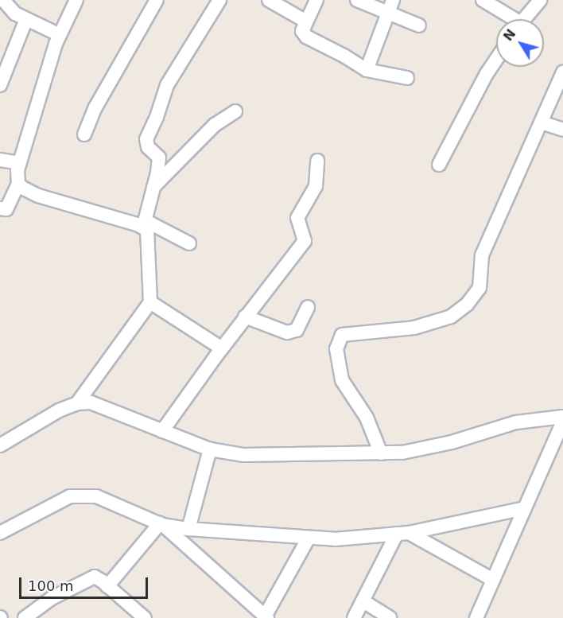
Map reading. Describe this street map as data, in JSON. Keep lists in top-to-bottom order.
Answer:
{
  "scale_bar": "100 m",
  "north": "top left"
}
